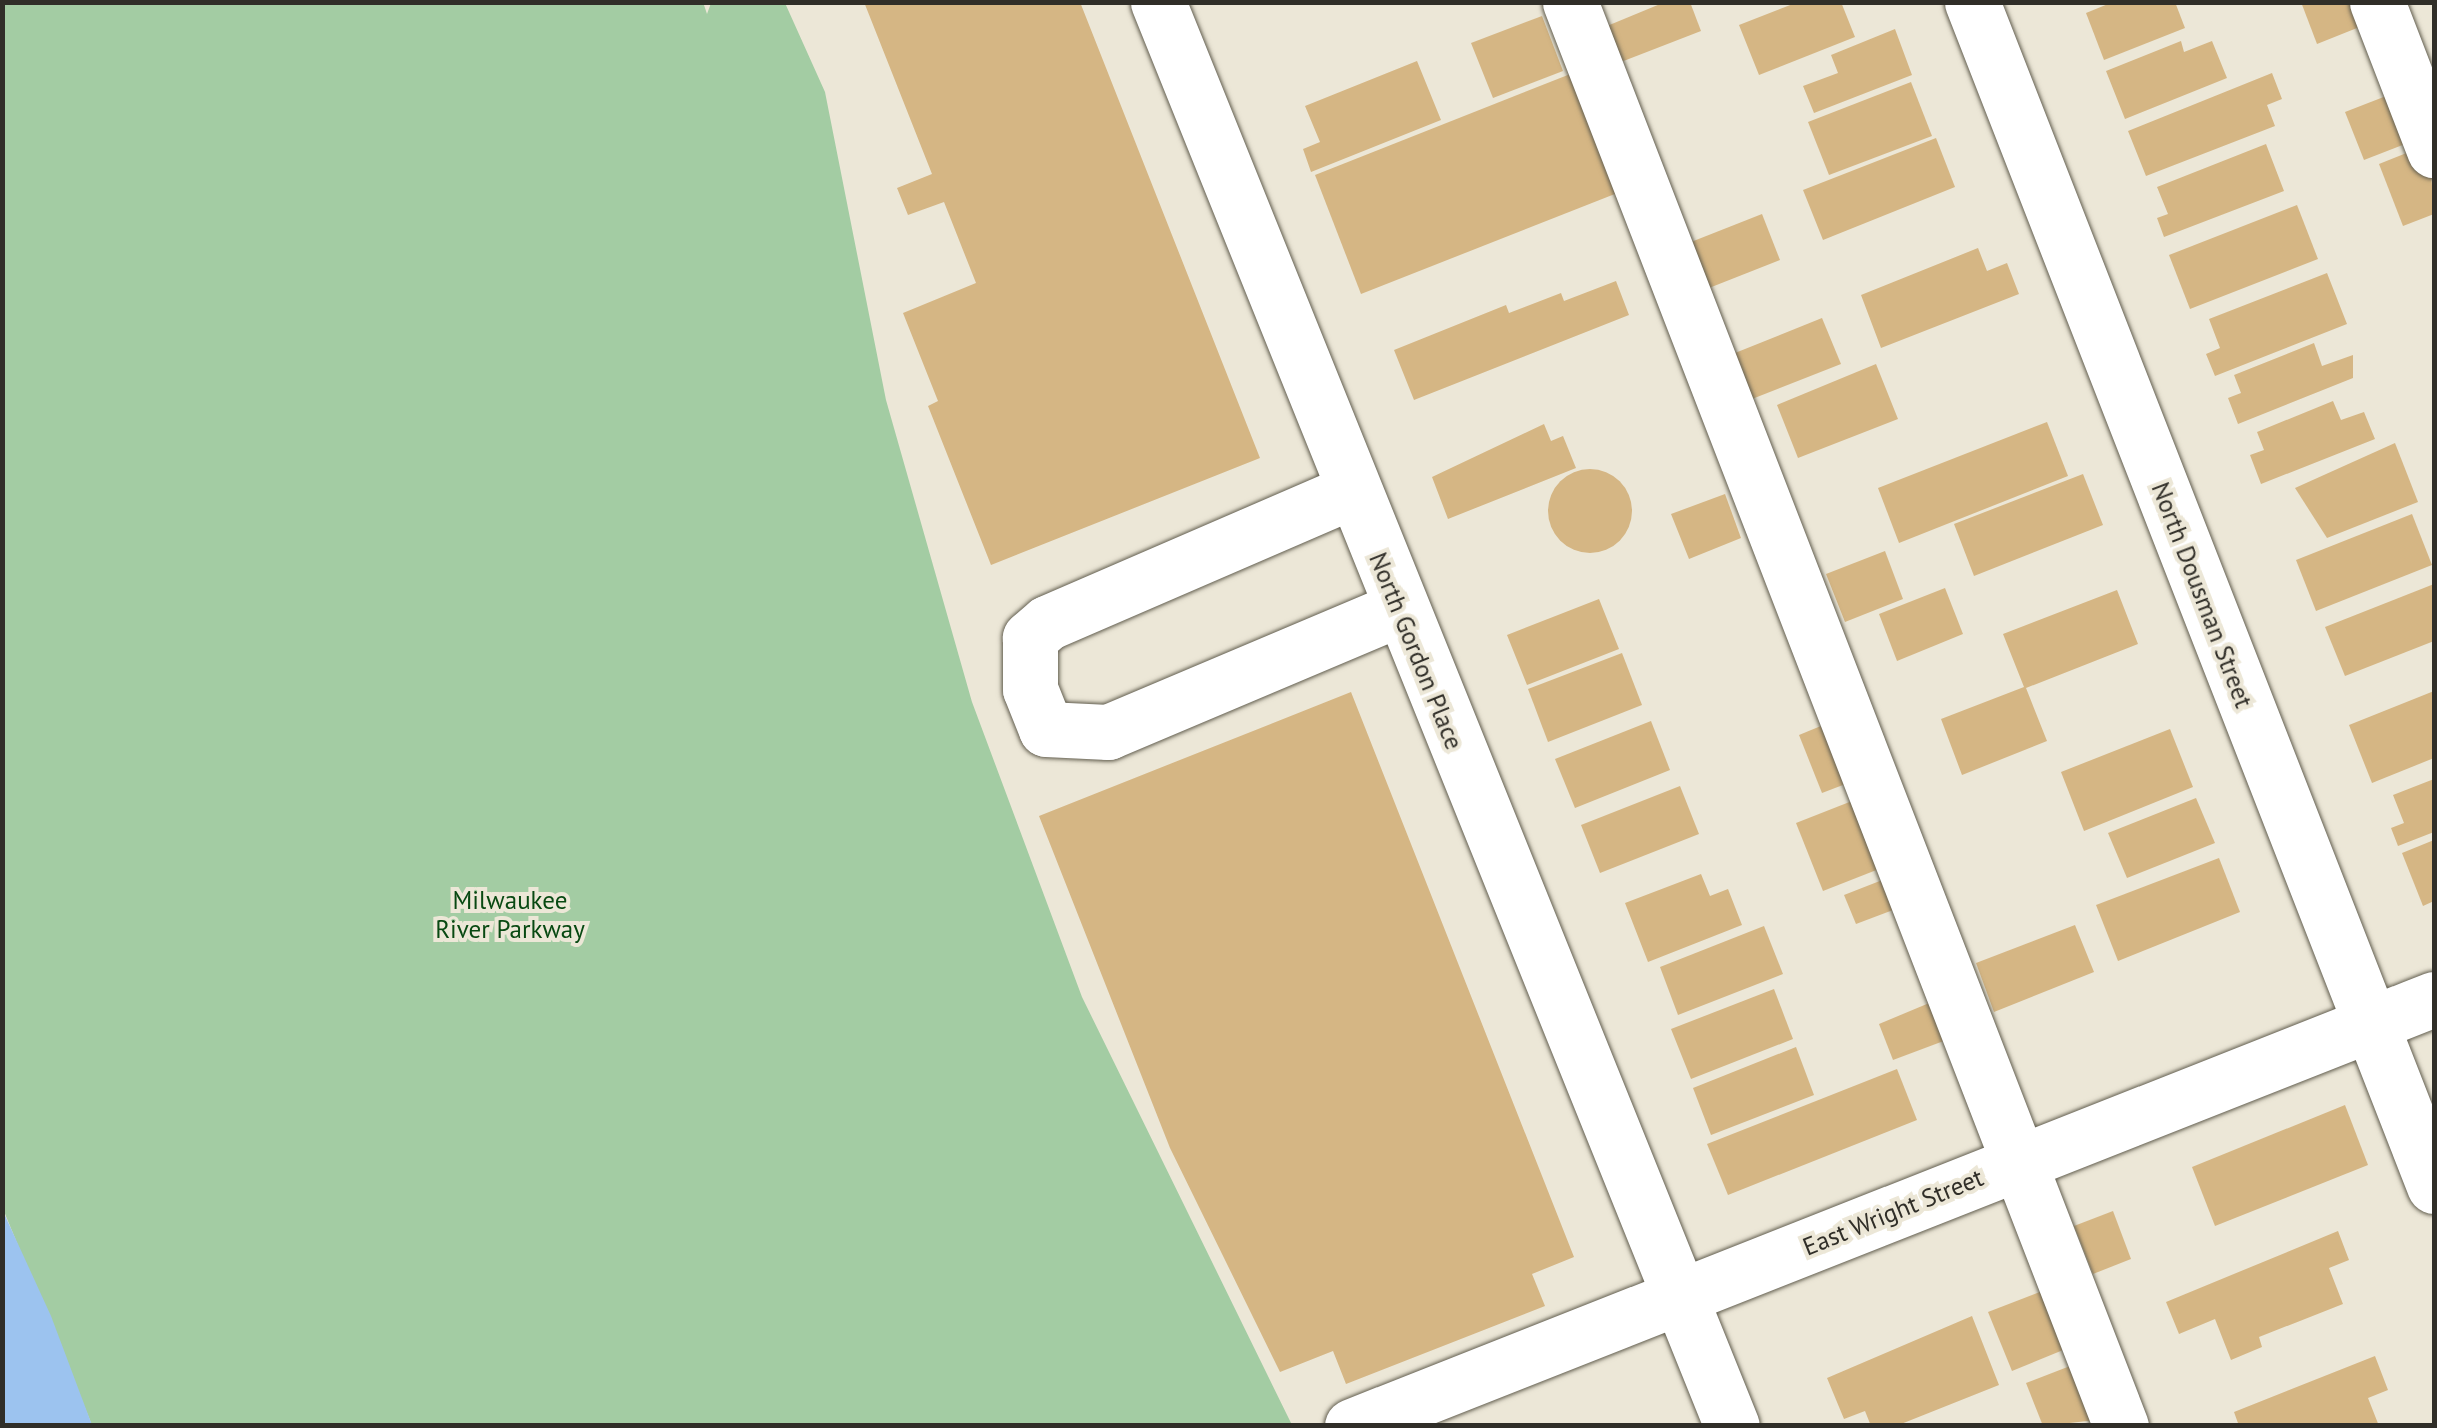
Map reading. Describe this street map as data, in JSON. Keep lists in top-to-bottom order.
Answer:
{
  "streets": {
    "street": ["North Dousman Street", "North Gordon Place", "East Wright Street"]
  },
  "crossings": [
    ["North Dousman Street", "East Wright Street"],
    ["North Gordon Place", "East Wright Street"]
  ],
  "parks": ["Milwaukee River Parkway"]
}
